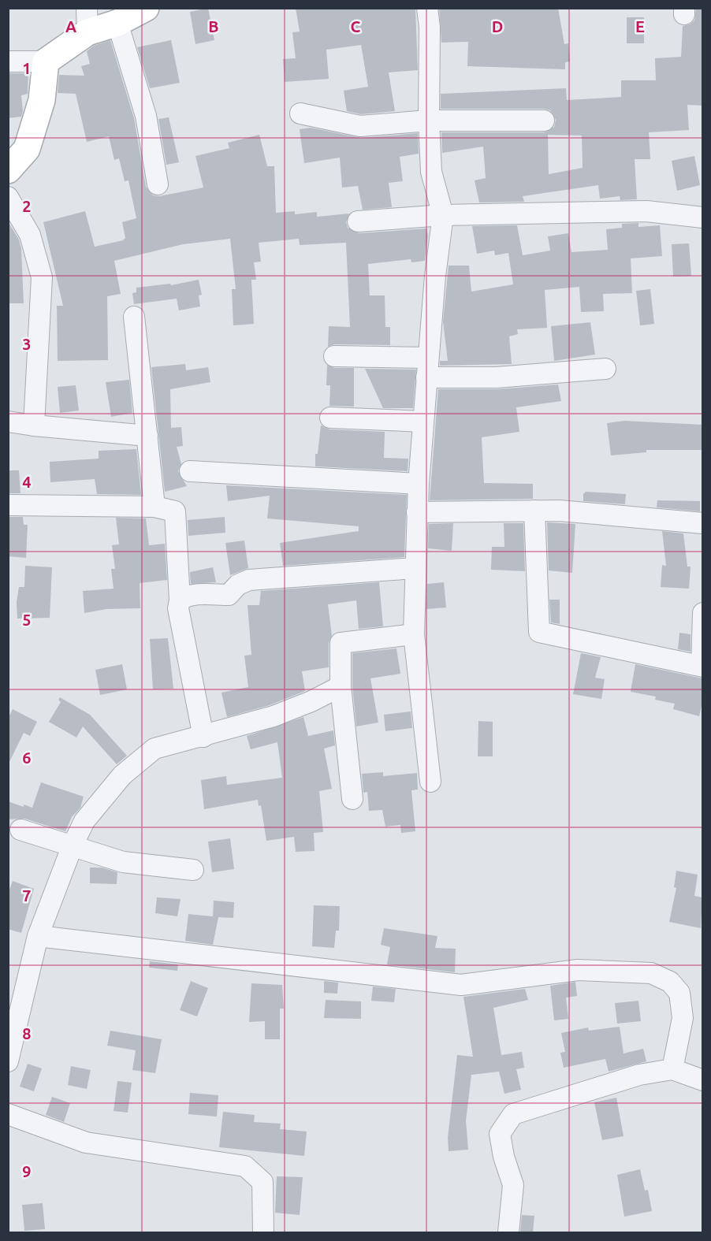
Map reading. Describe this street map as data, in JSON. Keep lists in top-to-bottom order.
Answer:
{
  "grid": {
    "columns": [
      "A",
      "B",
      "C",
      "D",
      "E"
    ],
    "rows": [
      "1",
      "2",
      "3",
      "4",
      "5",
      "6",
      "7",
      "8",
      "9"
    ]
  }
}
